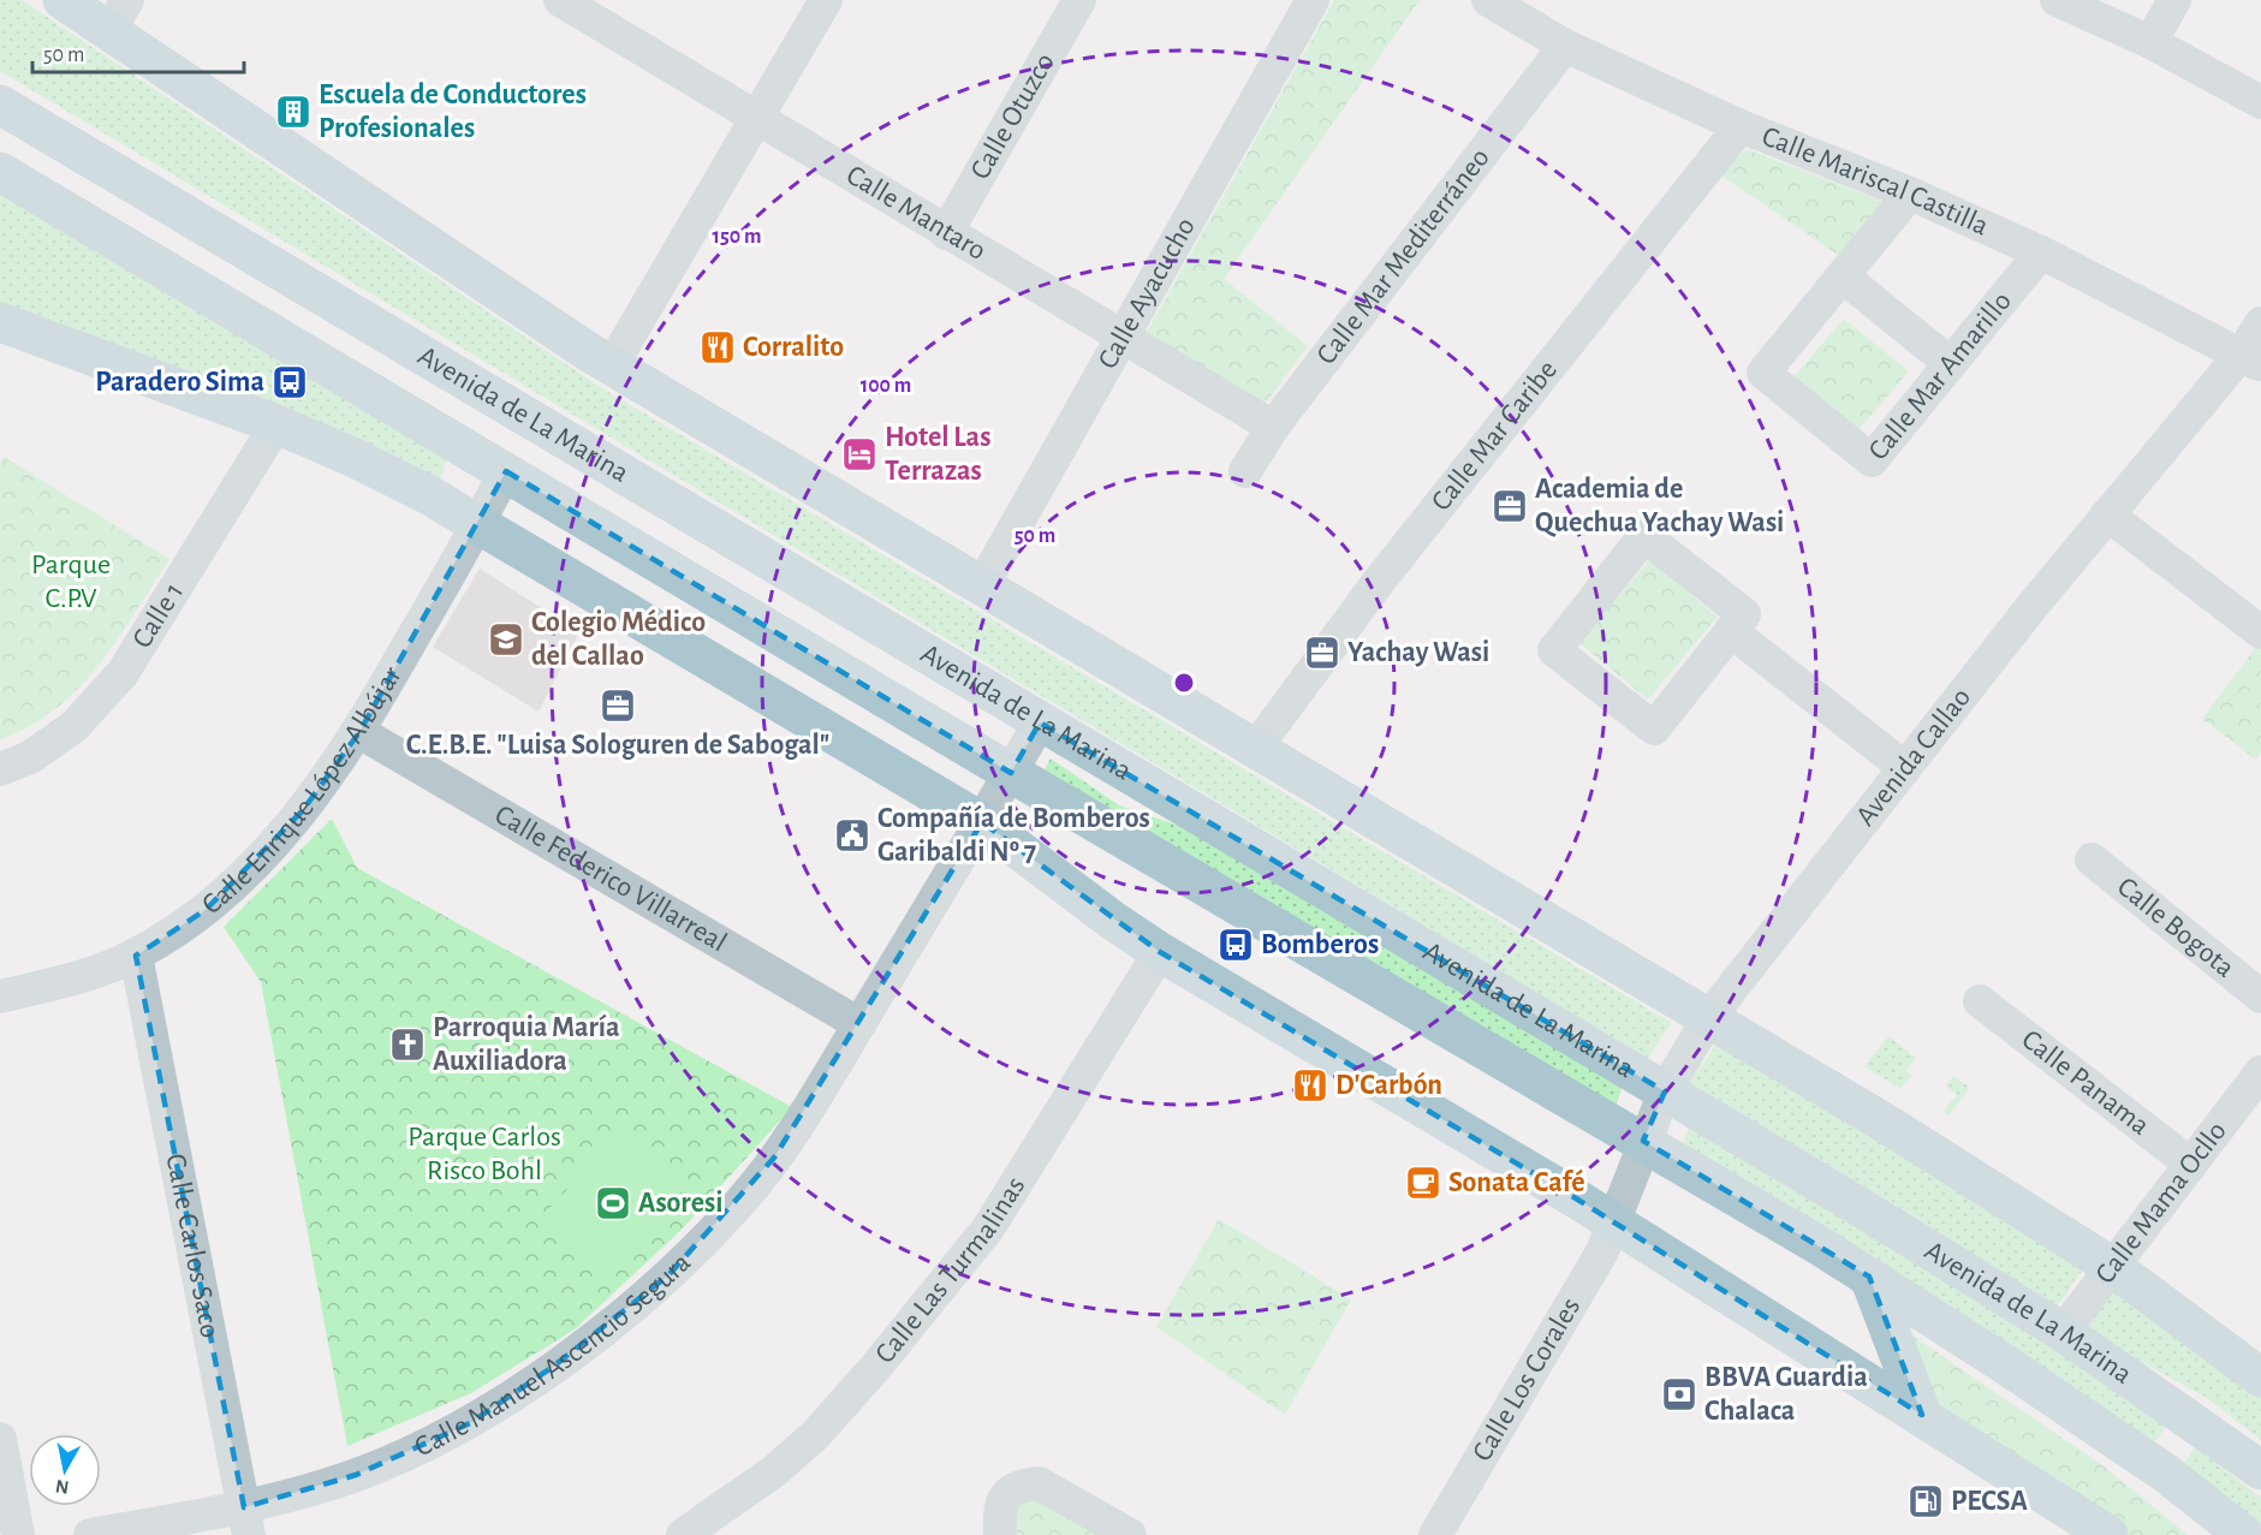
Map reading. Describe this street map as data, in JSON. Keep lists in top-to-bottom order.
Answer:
{
  "streets": {
    "main road": ["Avenida de La Marina"],
    "street": [
      "Calle Otuzco",
      "Calle Mariscal Castilla",
      "Calle Mantaro",
      "Calle Mar Mediterráneo",
      "Calle Ayacucho",
      "Calle Mar Amarillo",
      "Calle Mar Caribe",
      "Calle 1",
      "Avenida Callao",
      "Calle Enrique López Albújar",
      "Calle Federico Villarreal",
      "Calle Bogota",
      "Calle Panama",
      "Calle Mama Ocllo",
      "Calle Carlos Saco",
      "Calle Las Turmalinas",
      "Calle Manuel Ascencio Segura",
      "Calle Los Corales"
    ]
  },
  "crossings": [
    ["Calle Otuzco", "Calle Mantaro"],
    ["Calle Mariscal Castilla", "Calle Mar Mediterráneo"],
    ["Calle Mariscal Castilla", "Calle Mar Amarillo"],
    ["Calle Mariscal Castilla", "Calle Mar Caribe"],
    ["Calle Mariscal Castilla", "Avenida Callao"],
    ["Calle Mantaro", "Calle Mar Mediterráneo"],
    ["Calle Mantaro", "Calle Ayacucho"],
    ["Avenida de La Marina", "Avenida Callao"],
    ["Avenida de La Marina", "Calle Enrique López Albújar"],
    ["Avenida de La Marina", "Calle Mama Ocllo"],
    ["Avenida de La Marina", "Calle Manuel Ascencio Segura"],
    ["Avenida Callao", "Calle Los Corales"],
    ["Calle Enrique López Albújar", "Calle Federico Villarreal"],
    ["Calle Enrique López Albújar", "Calle Carlos Saco"],
    ["Calle Federico Villarreal", "Calle Manuel Ascencio Segura"],
    ["Calle Panama", "Calle Mama Ocllo"],
    ["Calle Carlos Saco", "Calle Manuel Ascencio Segura"]
  ],
  "parks": ["Parque C.P.V", "Parque Carlos Risco Bohl"],
  "places": {
    "building": ["Escuela de Conductores Profesionales"],
    "restaurant": ["Corralito", "D'Carbón"],
    "bus stop": ["Paradero Sima", "Bomberos"],
    "hotel": ["Hotel Las Terrazas"],
    "office": ["Academia de Quechua Yachay Wasi", "Yachay Wasi", "C.E.B.E. \"Luisa Sologuren de Sabogal\""],
    "school or university": ["Colegio Médico del Callao"],
    "public building": ["Compañía de Bomberos Garibaldi Nº 7"],
    "church": ["Parroquia María Auxiliadora"],
    "cafe": ["Sonata Café"],
    "sports": ["Asoresi"],
    "bank": ["BBVA Guardia Chalaca"],
    "fuel station": ["PECSA"]
  },
  "scale_bar": "50 m",
  "north": "bottom",
  "rings": ["150 m", "100 m", "50 m"]
}
